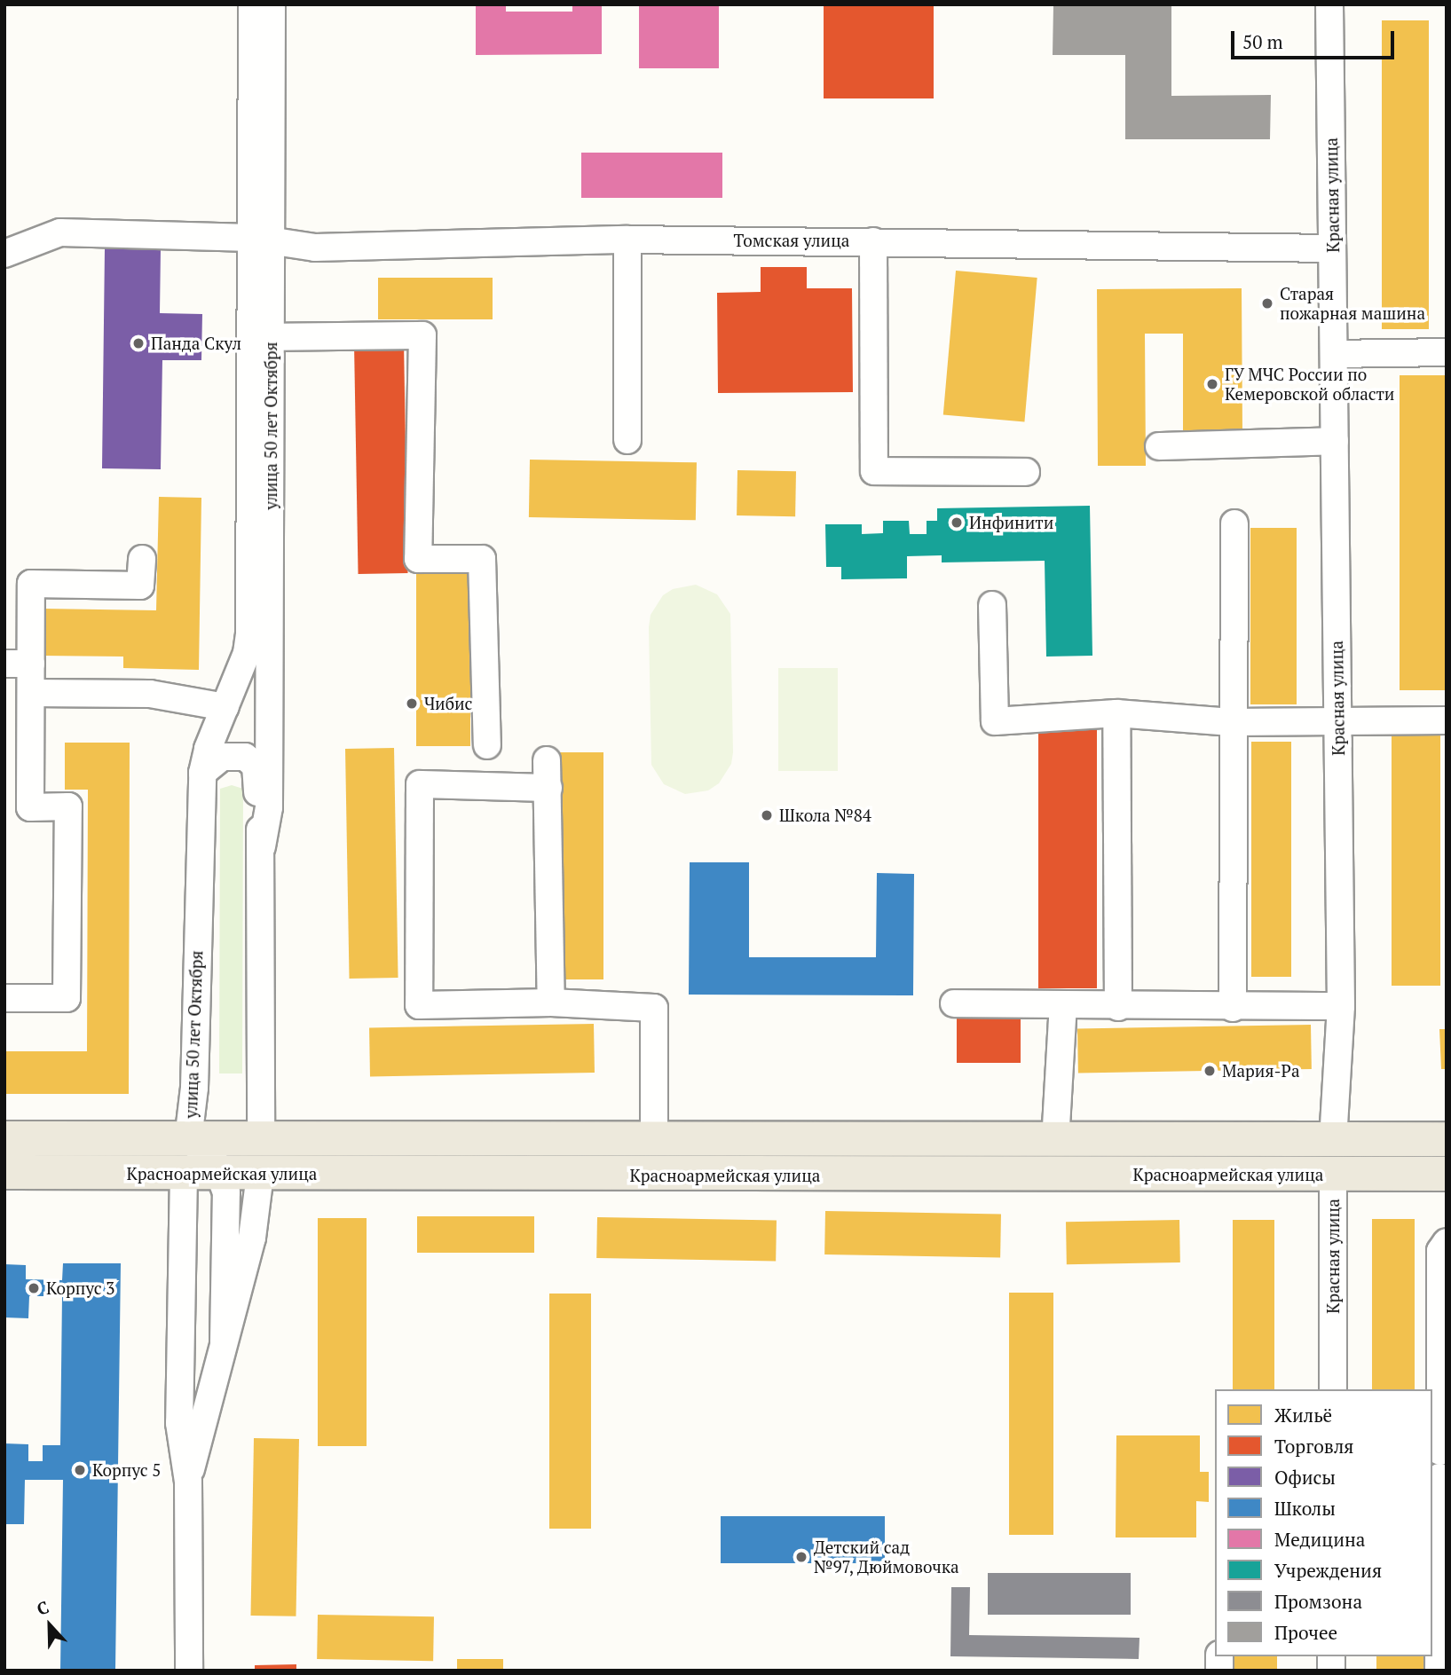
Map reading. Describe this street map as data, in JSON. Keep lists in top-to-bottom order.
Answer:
{
  "streets": {
    "main road": ["Красная улица", "улица 50 лет Октября", "Красноармейская улица"],
    "street": ["Томская улица"]
  },
  "crossings": [
    ["Красная улица", "Томская улица"],
    ["Красная улица", "Красноармейская улица"],
    ["Томская улица", "улица 50 лет Октября"],
    ["улица 50 лет Октября", "Красноармейская улица"]
  ],
  "places": [
    "Старая пожарная машина",
    "Панда Скул",
    "ГУ МЧС России по Кемеровской области",
    "Инфинити",
    "Чибис",
    "Школа №84",
    "Мария-Ра",
    "Корпус 3",
    "Корпус 5",
    "Детский сад №97, Дюймовочка"
  ],
  "legend": [
    "Жильё",
    "Торговля",
    "Офисы",
    "Школы",
    "Медицина",
    "Учреждения",
    "Промзона",
    "Прочее"
  ],
  "scale_bar": "50 m",
  "north": "top"
}
